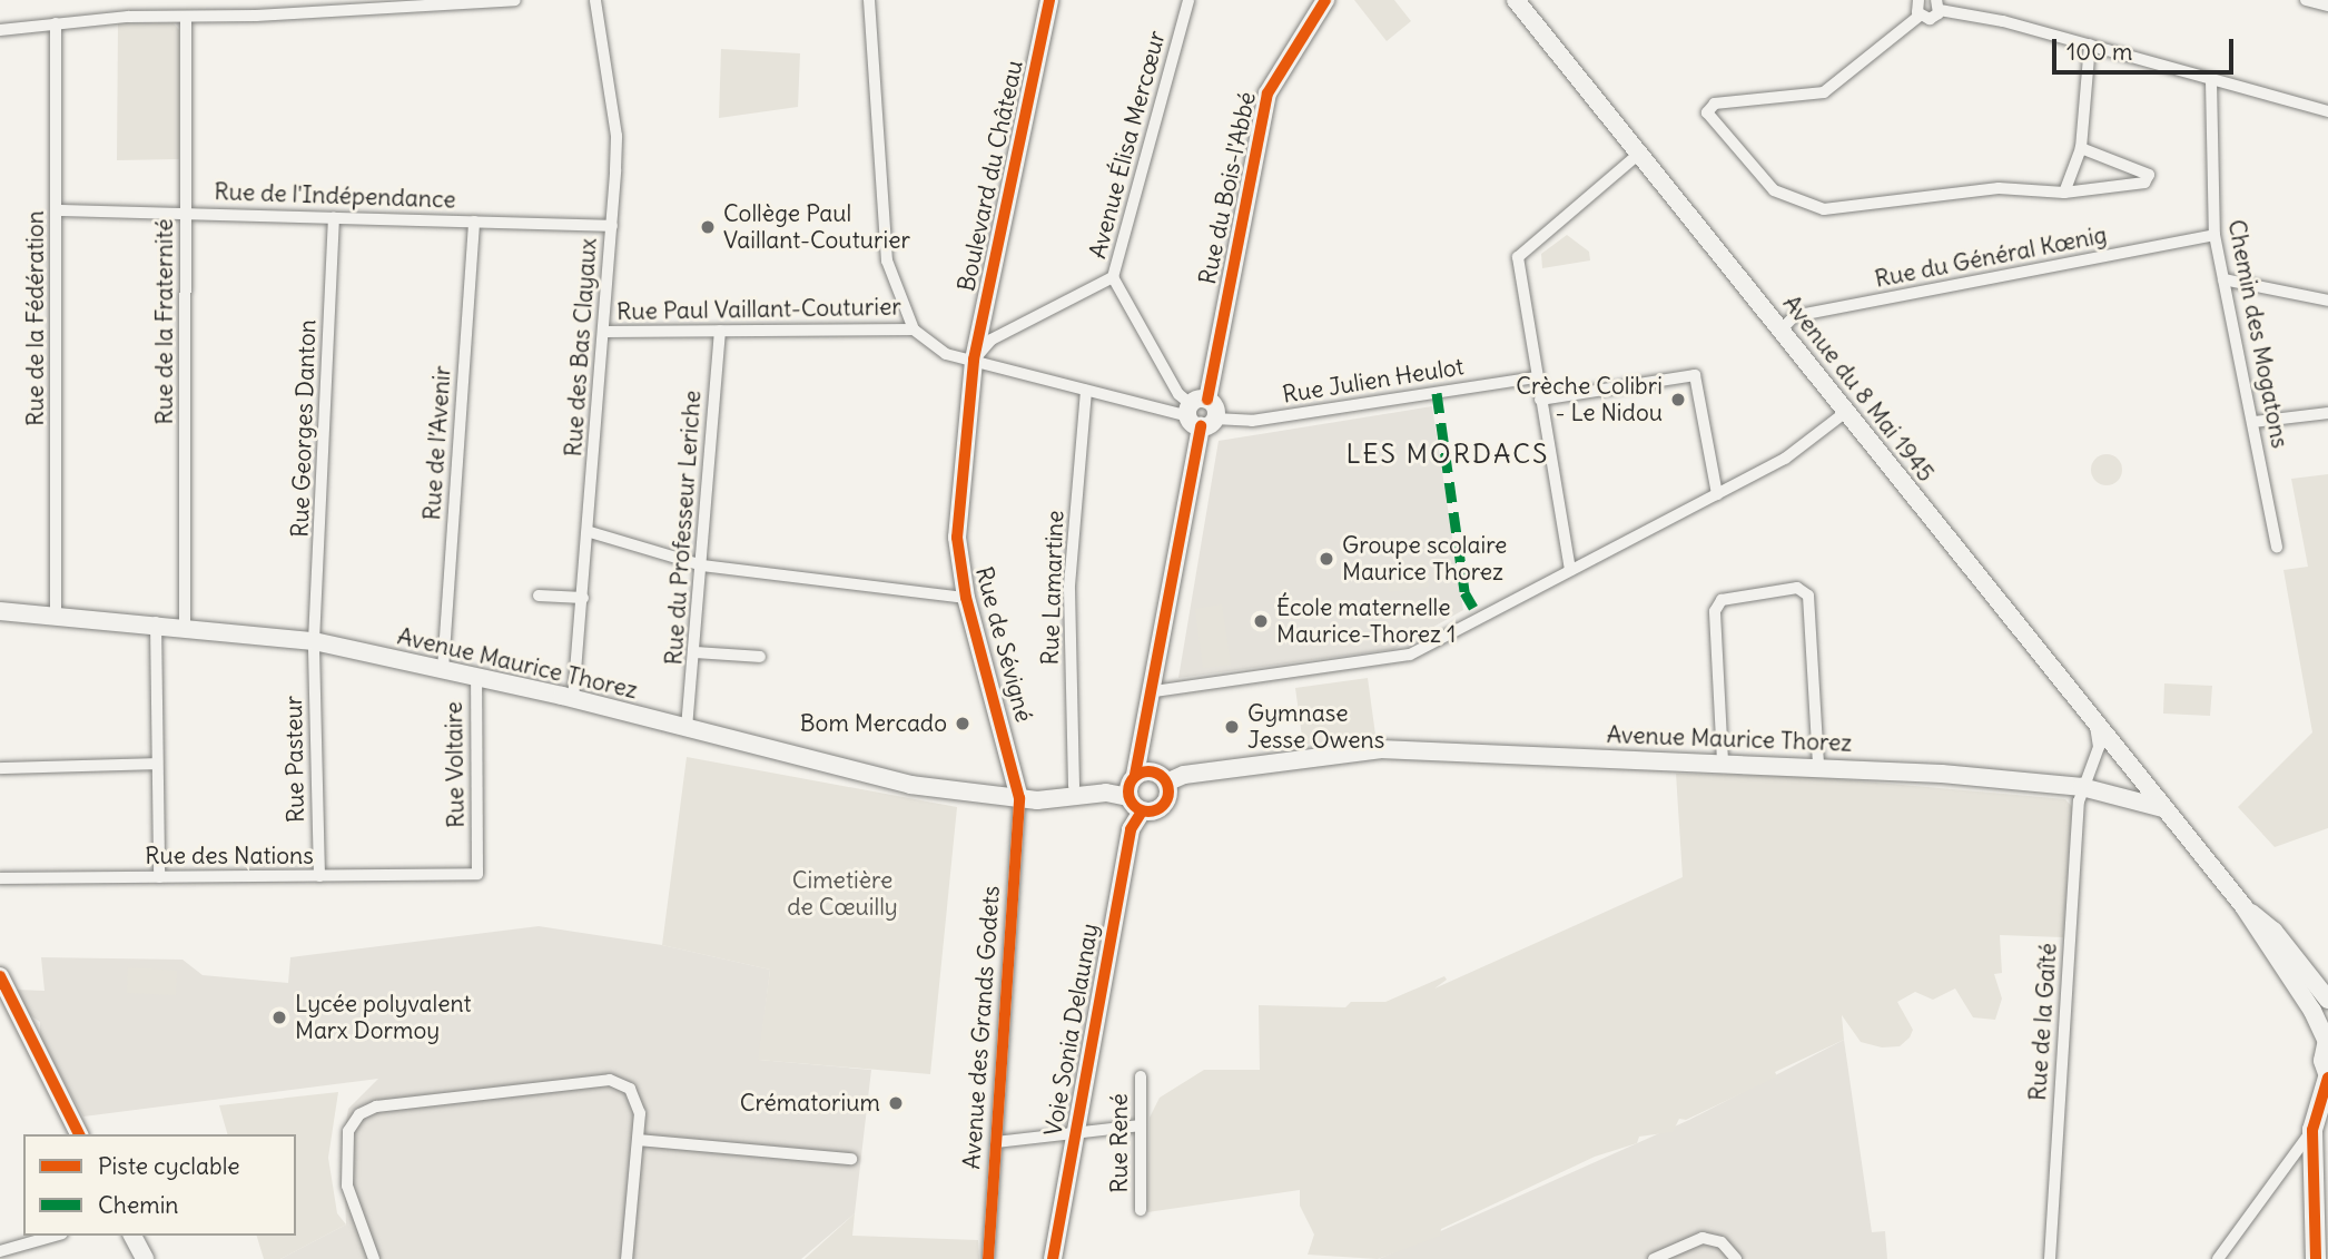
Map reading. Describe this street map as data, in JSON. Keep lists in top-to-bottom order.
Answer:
{
  "streets": {
    "main road": [
      "Boulevard du Château",
      "Rue du Bois-l'Abbé",
      "Avenue du 8 Mai 1945",
      "Rue de Sévigné",
      "Avenue Maurice Thorez",
      "Voie Sonia Delaunay"
    ],
    "street": [
      "Avenue Élisa Mercœur",
      "Rue de l'Indépendance",
      "Rue du Général Kœnig",
      "Rue Paul Vaillant-Couturier",
      "Rue de la Fédération",
      "Rue de la Fraternité",
      "Chemin des Mogatons",
      "Rue des Bas Clayaux",
      "Rue Julien Heulot",
      "Rue Georges Danton",
      "Rue de l’Avenir",
      "Rue du Professeur Leriche",
      "Rue Lamartine",
      "Rue Pasteur",
      "Rue Voltaire",
      "Rue des Nations",
      "Rue de la Gaîté",
      "Avenue des Grands Godets",
      "Rue René"
    ]
  },
  "crossings": [
    ["Avenue Élisa Mercœur", "Boulevard du Château"],
    ["Avenue Élisa Mercœur", "Rue Julien Heulot"],
    ["Avenue Élisa Mercœur", "Rue de Sévigné"],
    ["Boulevard du Château", "Rue Julien Heulot"],
    ["Boulevard du Château", "Rue de Sévigné"],
    ["Rue du Bois-l'Abbé", "Rue Julien Heulot"],
    ["Rue du Bois-l'Abbé", "Avenue Maurice Thorez"],
    ["Rue de l'Indépendance", "Rue de la Fédération"],
    ["Rue de l'Indépendance", "Rue de la Fraternité"],
    ["Rue de l'Indépendance", "Rue des Bas Clayaux"],
    ["Rue de l'Indépendance", "Rue Georges Danton"],
    ["Rue de l'Indépendance", "Rue de l’Avenir"],
    ["Rue du Général Kœnig", "Chemin des Mogatons"],
    ["Rue du Général Kœnig", "Avenue du 8 Mai 1945"],
    ["Rue Paul Vaillant-Couturier", "Rue des Bas Clayaux"],
    ["Rue Paul Vaillant-Couturier", "Rue du Professeur Leriche"],
    ["Rue de la Fédération", "Avenue Maurice Thorez"],
    ["Rue de la Fraternité", "Avenue Maurice Thorez"],
    ["Rue des Bas Clayaux", "Avenue Maurice Thorez"],
    ["Rue Julien Heulot", "Rue Lamartine"],
    ["Rue Julien Heulot", "Rue de Sévigné"],
    ["Avenue du 8 Mai 1945", "Avenue Maurice Thorez"],
    ["Avenue du 8 Mai 1945", "Rue de la Gaîté"],
    ["Rue Georges Danton", "Avenue Maurice Thorez"],
    ["Rue Georges Danton", "Rue Pasteur"],
    ["Rue de l’Avenir", "Avenue Maurice Thorez"],
    ["Rue du Professeur Leriche", "Avenue Maurice Thorez"],
    ["Rue Lamartine", "Avenue Maurice Thorez"],
    ["Rue de Sévigné", "Avenue Maurice Thorez"],
    ["Rue de Sévigné", "Avenue des Grands Godets"],
    ["Avenue Maurice Thorez", "Rue Pasteur"],
    ["Avenue Maurice Thorez", "Rue Voltaire"],
    ["Avenue Maurice Thorez", "Rue de la Gaîté"],
    ["Avenue Maurice Thorez", "Avenue des Grands Godets"],
    ["Rue Pasteur", "Rue des Nations"],
    ["Rue Voltaire", "Rue des Nations"]
  ],
  "districts": ["LES MORDACS"],
  "parks": ["Cimetière de Cœuilly"],
  "places": [
    "Collège Paul Vaillant-Couturier",
    "Crèche Colibri - Le Nidou",
    "Groupe scolaire Maurice Thorez",
    "École maternelle Maurice-Thorez 1",
    "Bom Mercado",
    "Gymnase Jesse Owens",
    "Lycée polyvalent Marx Dormoy",
    "Crématorium"
  ],
  "legend": ["Piste cyclable", "Chemin"],
  "scale_bar": "100 m"
}
